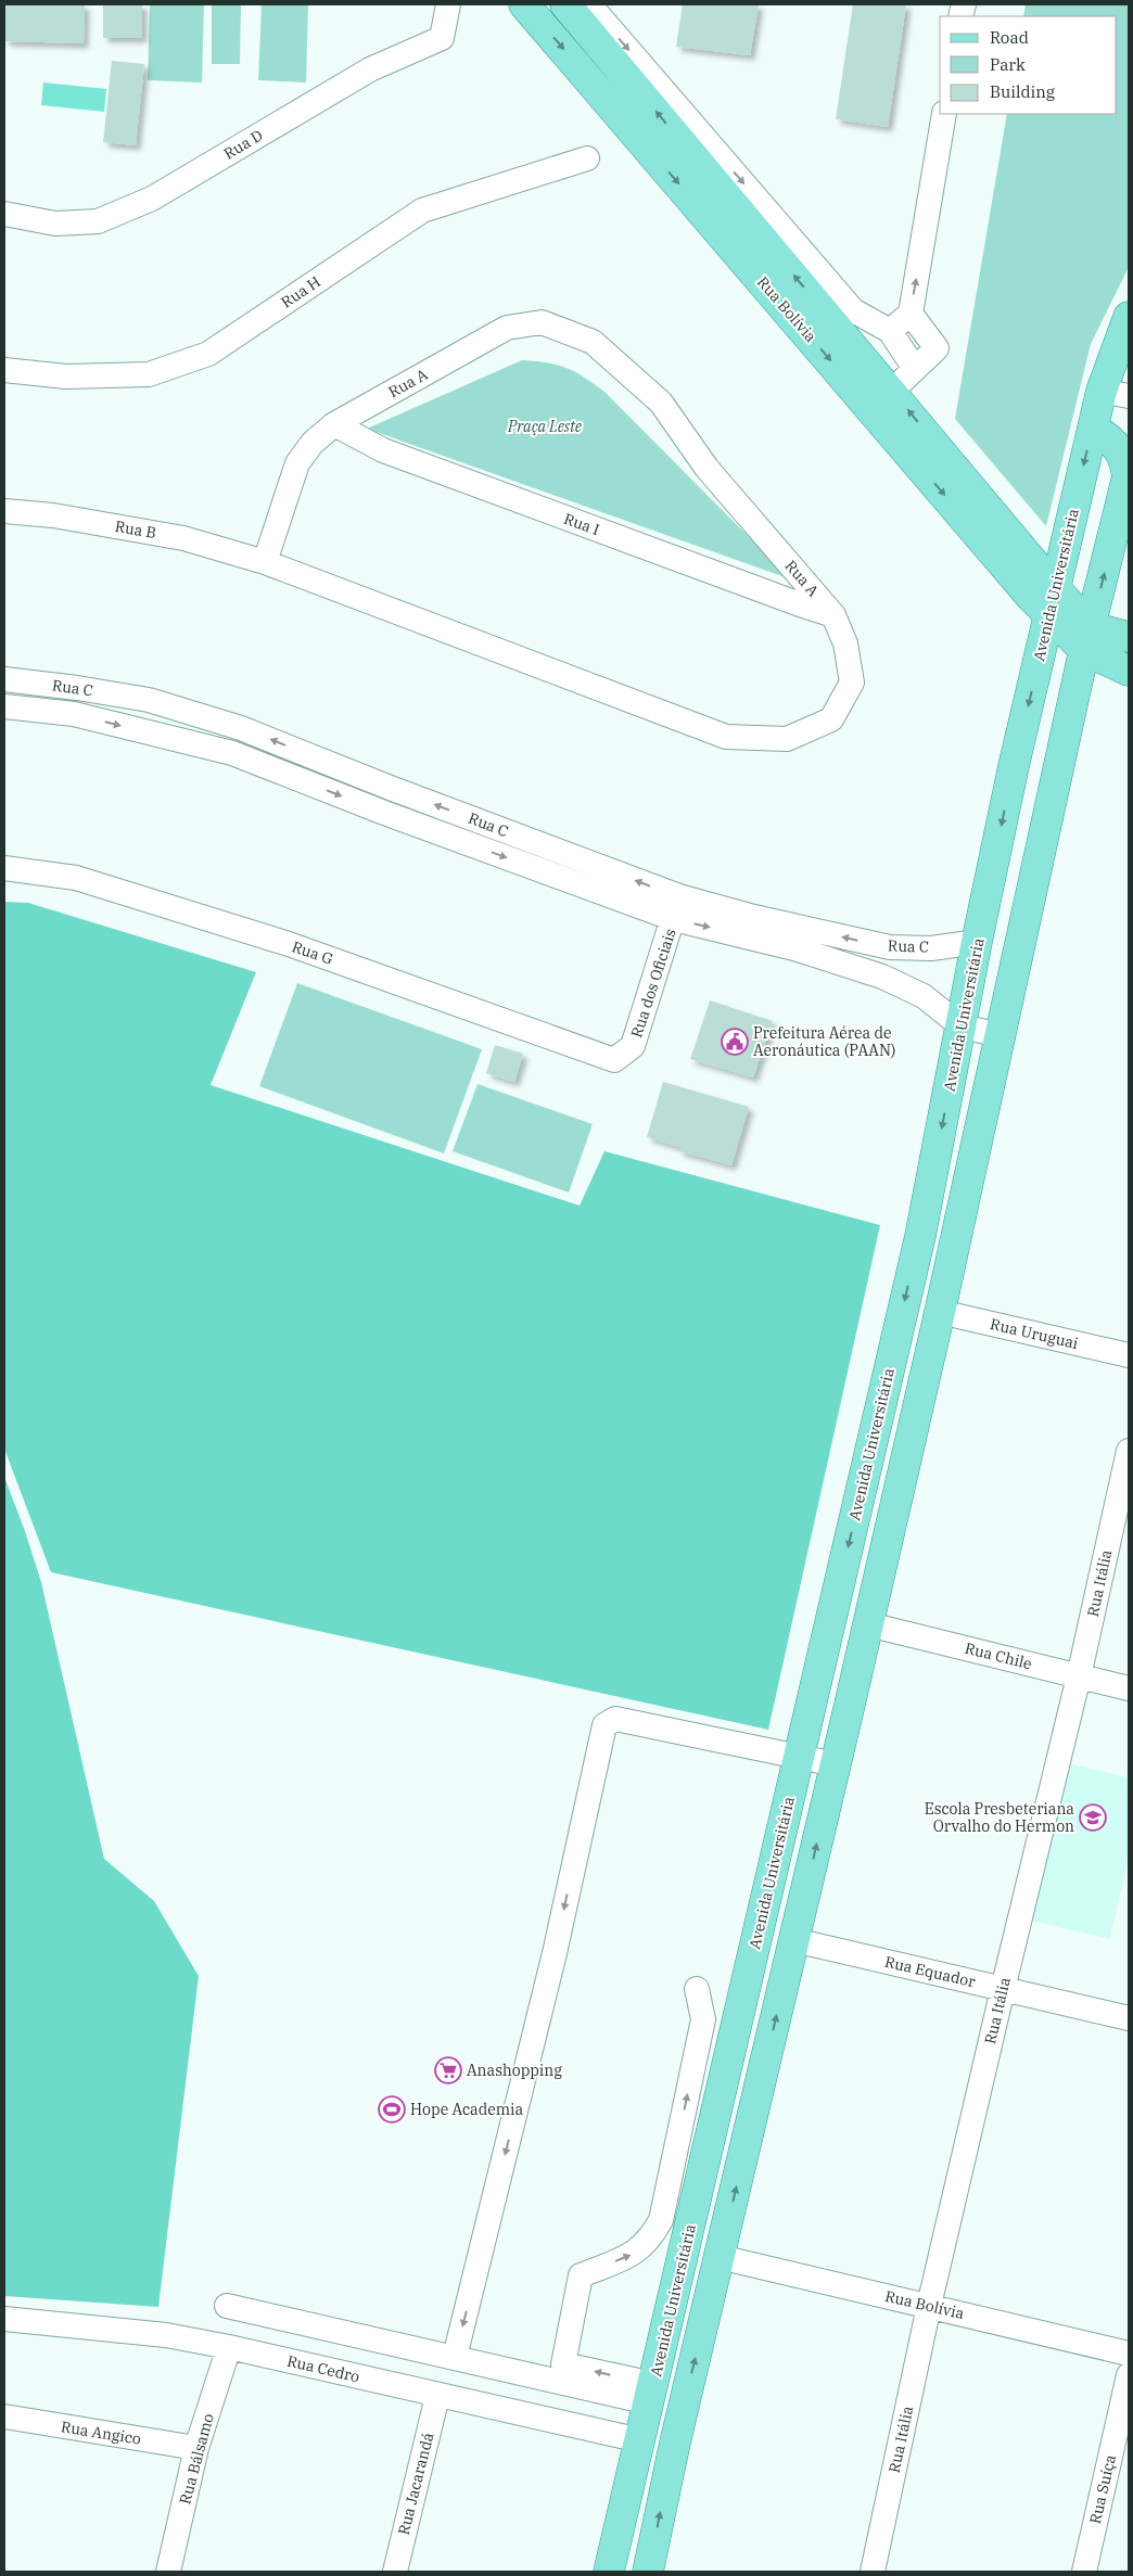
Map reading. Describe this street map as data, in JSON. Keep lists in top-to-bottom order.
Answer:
{
  "streets": {
    "main road": ["Rua Bolívia", "Avenida Universitária"],
    "street": [
      "Rua D",
      "Rua H",
      "Rua A",
      "Rua I",
      "Rua B",
      "Rua C",
      "Rua G",
      "Rua dos Oficiais",
      "Rua Uruguai",
      "Rua Itália",
      "Rua Chile",
      "Rua Equador",
      "Rua Cedro",
      "Rua Angico",
      "Rua Bálsamo",
      "Rua Jacarandá",
      "Rua Suíça"
    ]
  },
  "crossings": [
    ["Rua Bolívia", "Avenida Universitária"],
    ["Rua Bolívia", "Rua Itália"],
    ["Rua A", "Rua I"],
    ["Rua A", "Rua B"],
    ["Avenida Universitária", "Rua C"],
    ["Avenida Universitária", "Rua Cedro"],
    ["Rua C", "Rua dos Oficiais"],
    ["Rua G", "Rua dos Oficiais"],
    ["Rua Itália", "Rua Chile"],
    ["Rua Itália", "Rua Equador"],
    ["Rua Cedro", "Rua Bálsamo"],
    ["Rua Cedro", "Rua Jacarandá"],
    ["Rua Angico", "Rua Bálsamo"]
  ],
  "parks": ["Praça Leste"],
  "places": {
    "public building": ["Prefeitura Aérea de Aeronáutica (PAAN)"],
    "school or university": ["Escola Presbeteriana Orvalho do Hermon"],
    "supermarket": ["Anashopping"],
    "sports": ["Hope Academia"]
  },
  "legend": ["Road", "Park", "Building"]
}
